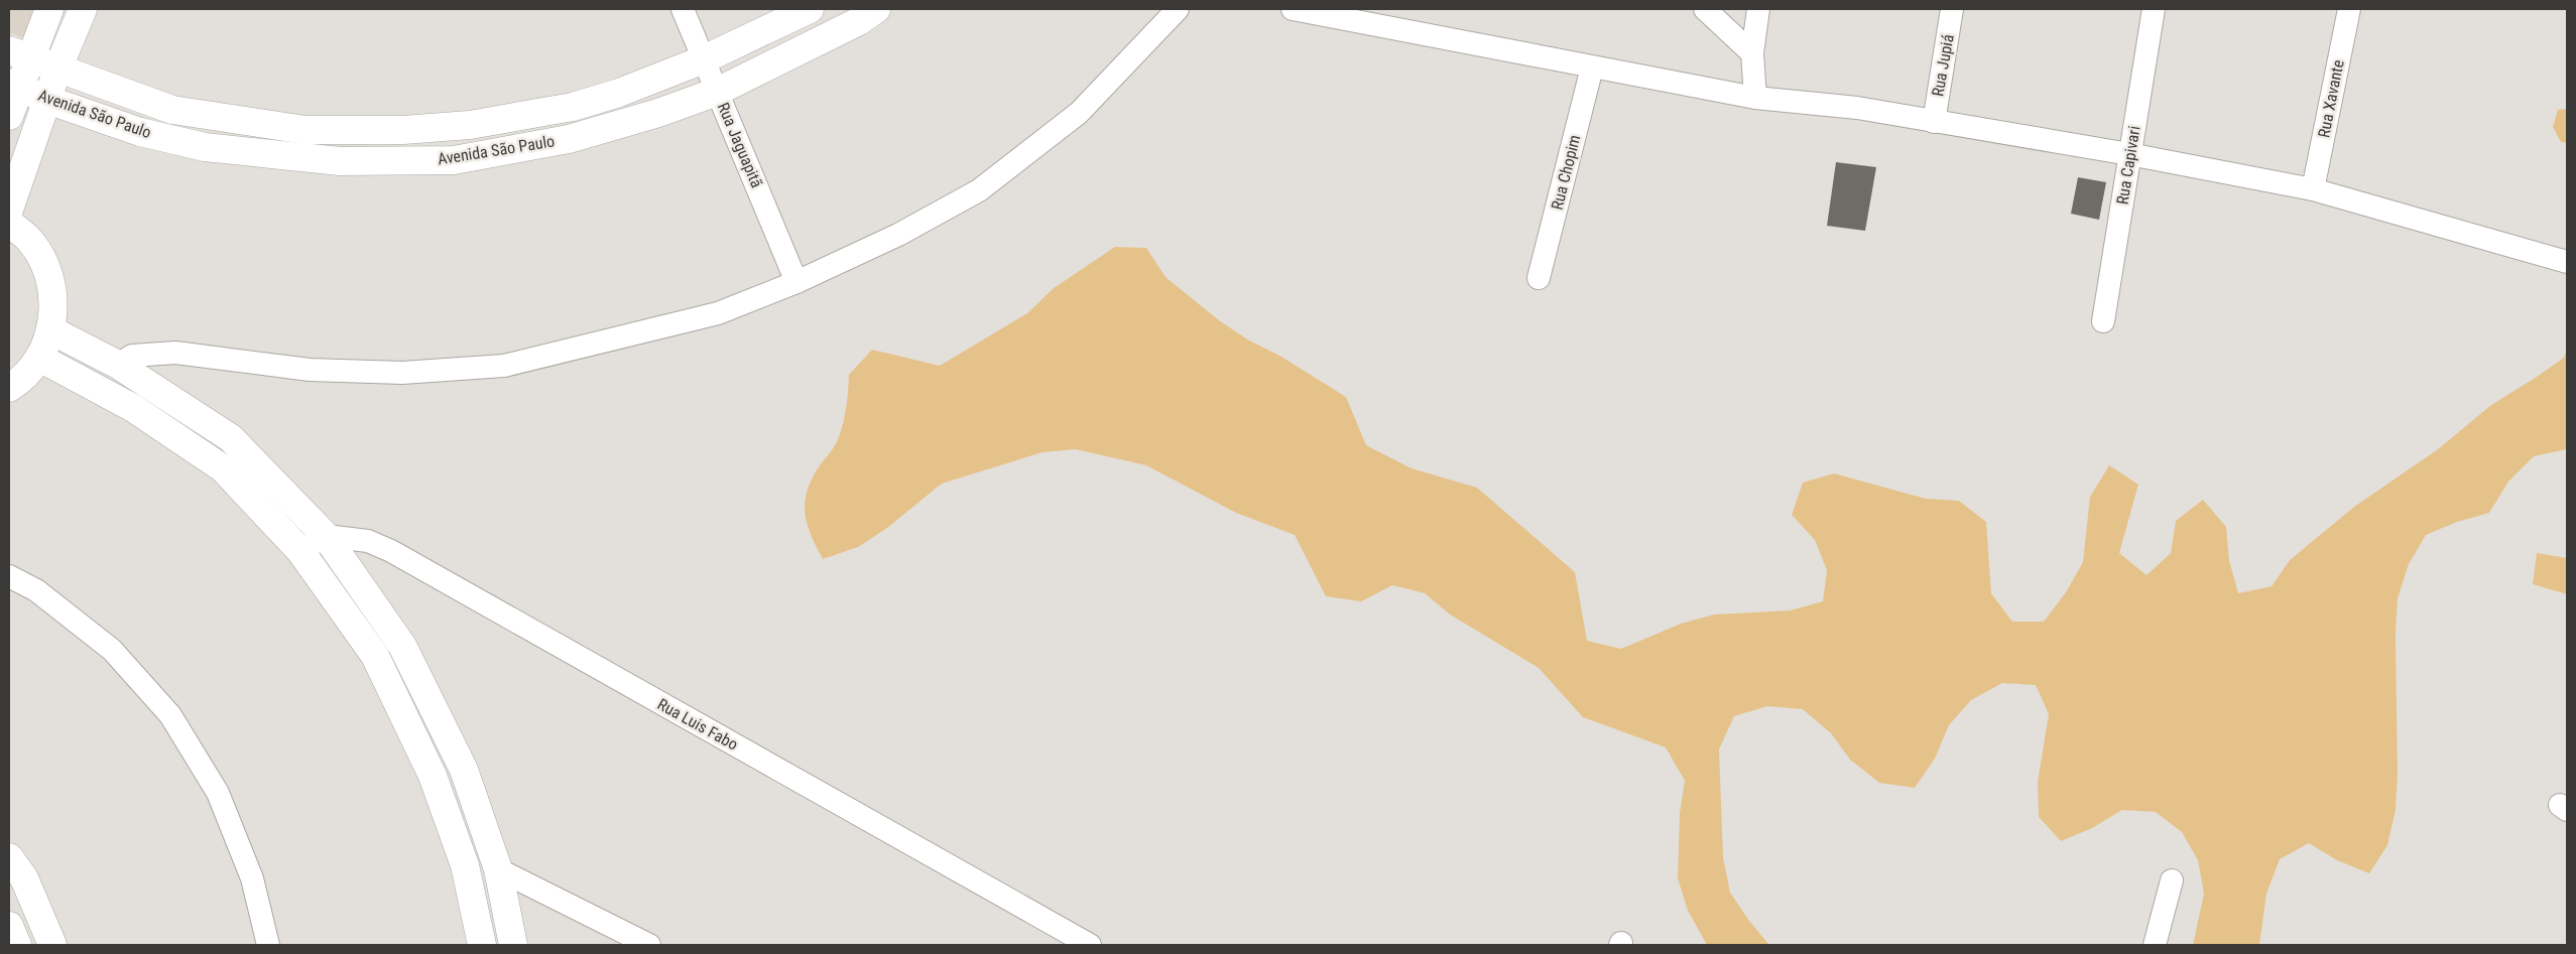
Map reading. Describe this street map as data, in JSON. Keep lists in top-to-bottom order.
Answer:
{
  "streets": {
    "street": [
      "Rua Jupiá",
      "Rua Xavante",
      "Avenida São Paulo",
      "Rua Jaguapitã",
      "Rua Capivari",
      "Rua Chopim",
      "Rua Luis Fabo"
    ]
  },
  "crossings": [
    ["Avenida São Paulo", "Rua Jaguapitã"]
  ]
}
